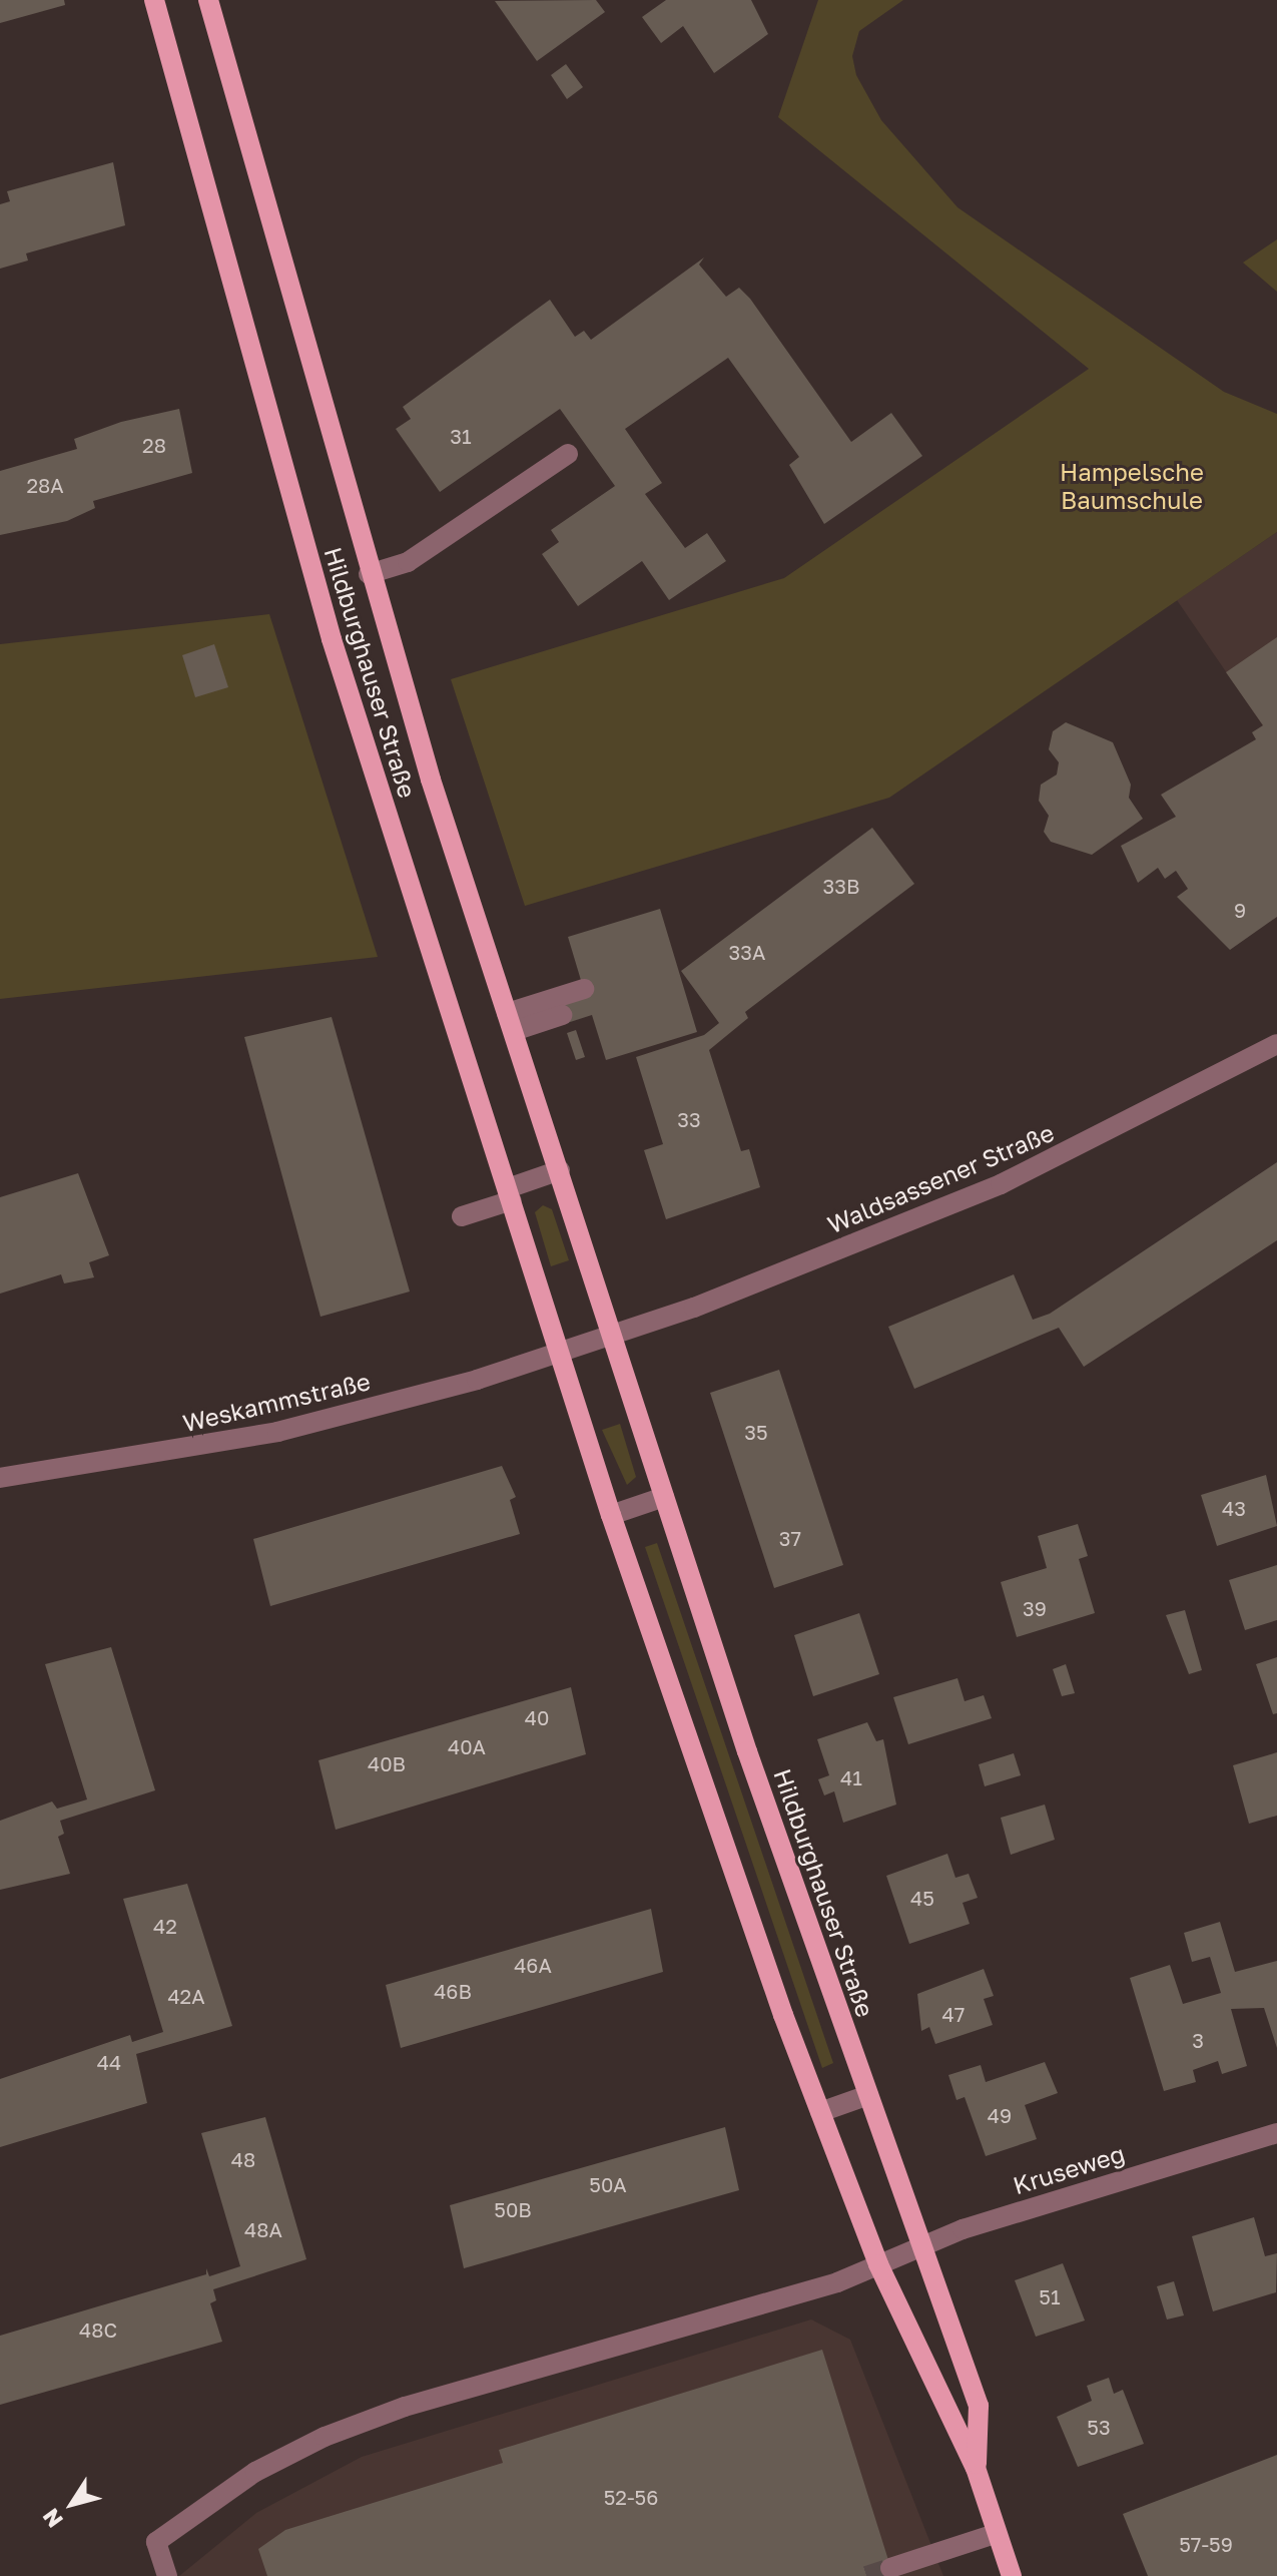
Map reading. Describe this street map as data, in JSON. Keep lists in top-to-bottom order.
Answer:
{
  "streets": {
    "main road": ["Hildburghauser Straße"],
    "street": ["Waldsassener Straße", "Weskammstraße", "Kruseweg"]
  },
  "crossings": [
    ["Hildburghauser Straße", "Waldsassener Straße"],
    ["Hildburghauser Straße", "Weskammstraße"],
    ["Hildburghauser Straße", "Kruseweg"]
  ],
  "parks": ["Hampelsche Baumschule"],
  "house_numbers": [
    "31",
    "28",
    "28A",
    "33B",
    "9",
    "33A",
    "33",
    "35",
    "43",
    "37",
    "39",
    "40",
    "40A",
    "40B",
    "41",
    "45",
    "42",
    "46A",
    "46B",
    "42A",
    "47",
    "3",
    "44",
    "49",
    "48",
    "50A",
    "50B",
    "48A",
    "51",
    "48C",
    "53",
    "52-56",
    "57-59"
  ],
  "north": "bottom left"
}
